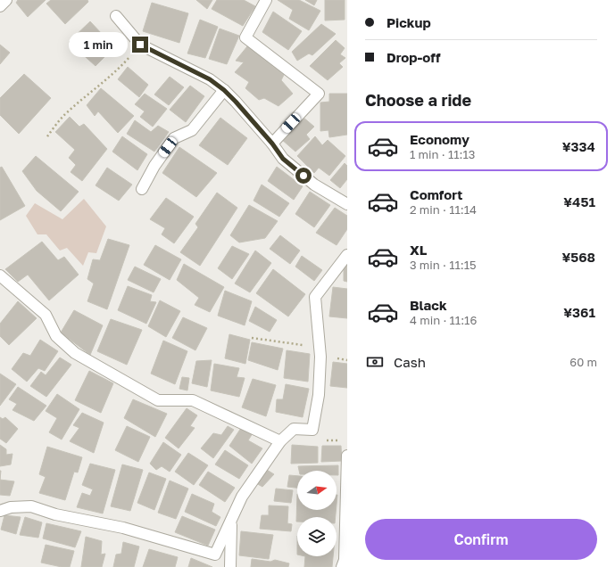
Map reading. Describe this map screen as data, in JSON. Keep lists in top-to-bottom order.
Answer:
{
  "north": "right",
  "page": {
    "banner": ["Pickup", "Drop-off"],
    "bubble": "1 min",
    "heading": "Choose a ride",
    "list": [
      {
        "name": "Economy",
        "note": "1 min · 11:13",
        "value": "¥334"
      },
      {
        "name": "Comfort",
        "note": "2 min · 11:14",
        "value": "¥451"
      },
      {
        "name": "XL",
        "note": "3 min · 11:15",
        "value": "¥568"
      },
      {
        "name": "Black",
        "note": "4 min · 11:16",
        "value": "¥361"
      }
    ],
    "pay": ["Cash", "60 m"],
    "buttons": "Confirm"
  }
}
